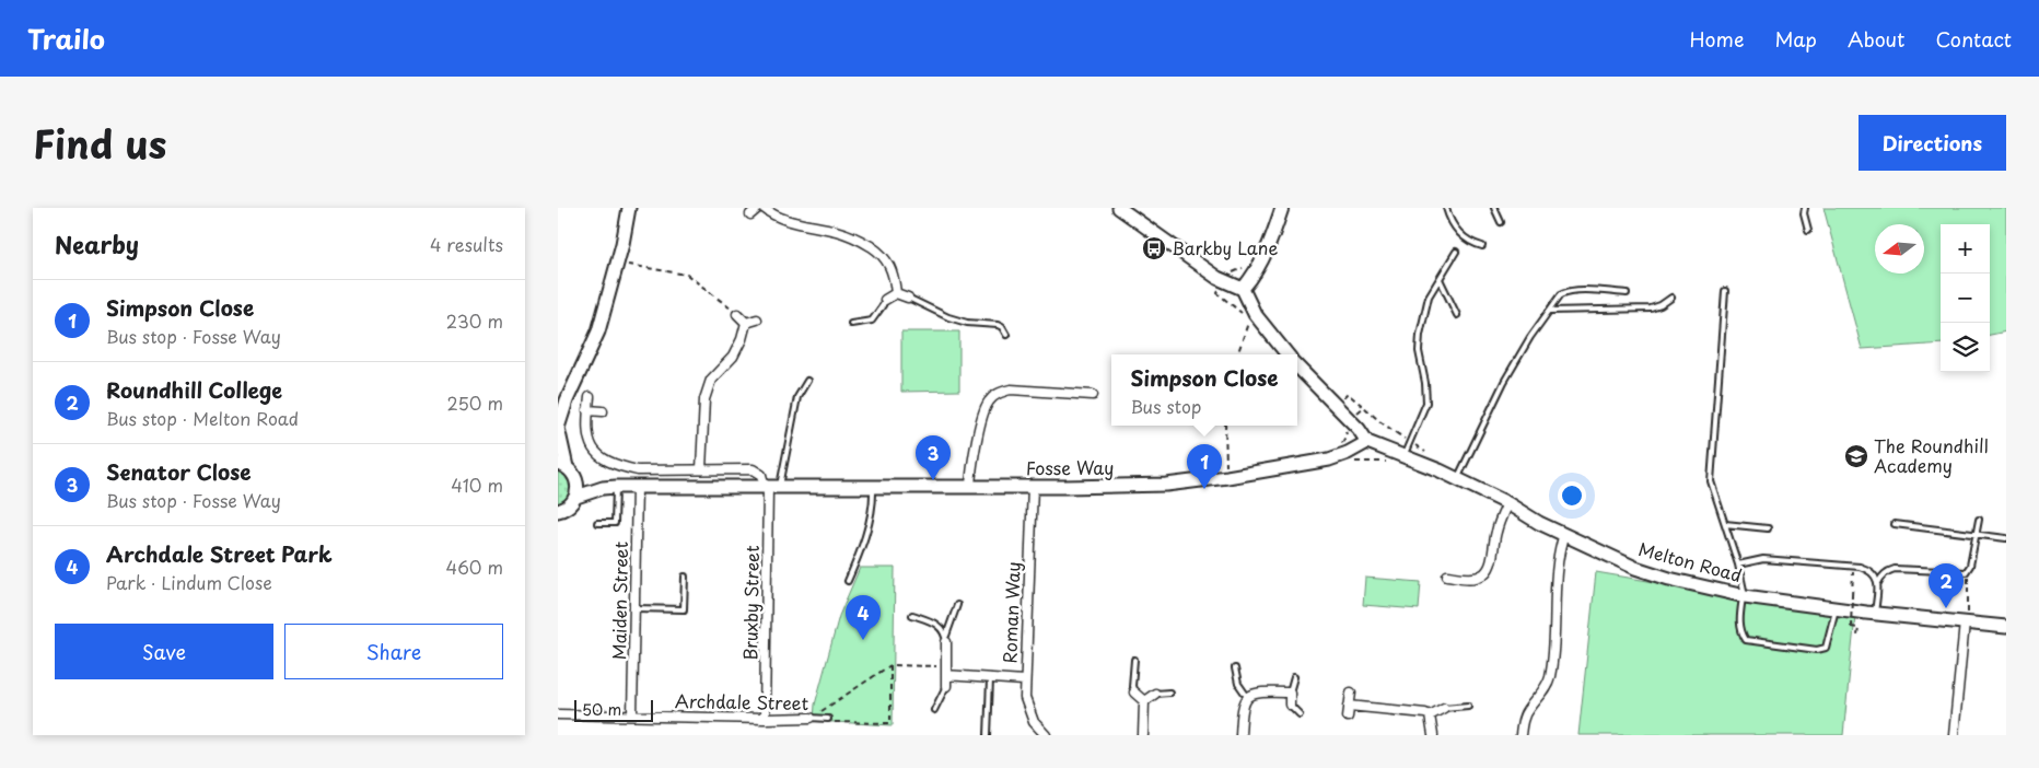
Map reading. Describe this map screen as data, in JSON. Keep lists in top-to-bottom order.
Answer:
{
  "streets": {
    "street": [
      "Fosse Way",
      "Melton Road",
      "Maiden Street",
      "Bruxby Street",
      "Roman Way",
      "Archdale Street"
    ]
  },
  "crossings": [
    ["Fosse Way", "Melton Road"],
    ["Fosse Way", "Maiden Street"],
    ["Fosse Way", "Bruxby Street"],
    ["Fosse Way", "Roman Way"],
    ["Maiden Street", "Archdale Street"],
    ["Bruxby Street", "Archdale Street"]
  ],
  "places": {
    "bus stop": ["Barkby Lane"],
    "school or university": ["The Roundhill Academy"]
  },
  "scale_bar": "50 m",
  "north": "left",
  "page": {
    "header": "Trailo",
    "nav": [
      "Home",
      "Map",
      "About",
      "Contact"
    ],
    "title": "Find us",
    "buttons": [
      "Directions",
      ["Save", "Share"]
    ],
    "heading": ["Nearby", "4 results"],
    "map_buttons": ["+", "−"],
    "list": [
      {
        "mark": "1",
        "name": "Simpson Close",
        "note": "Bus stop · Fosse Way",
        "value": "230 m"
      },
      {
        "mark": "2",
        "name": "Roundhill College",
        "note": "Bus stop · Melton Road",
        "value": "250 m"
      },
      {
        "mark": "3",
        "name": "Senator Close",
        "note": "Bus stop · Fosse Way",
        "value": "410 m"
      },
      {
        "mark": "4",
        "name": "Archdale Street Park",
        "note": "Park · Lindum Close",
        "value": "460 m"
      }
    ],
    "popup": ["Simpson Close", "Bus stop"],
    "pins": [
      "3",
      "1",
      "2",
      "4"
    ],
    "scale": "50 m"
  }
}
